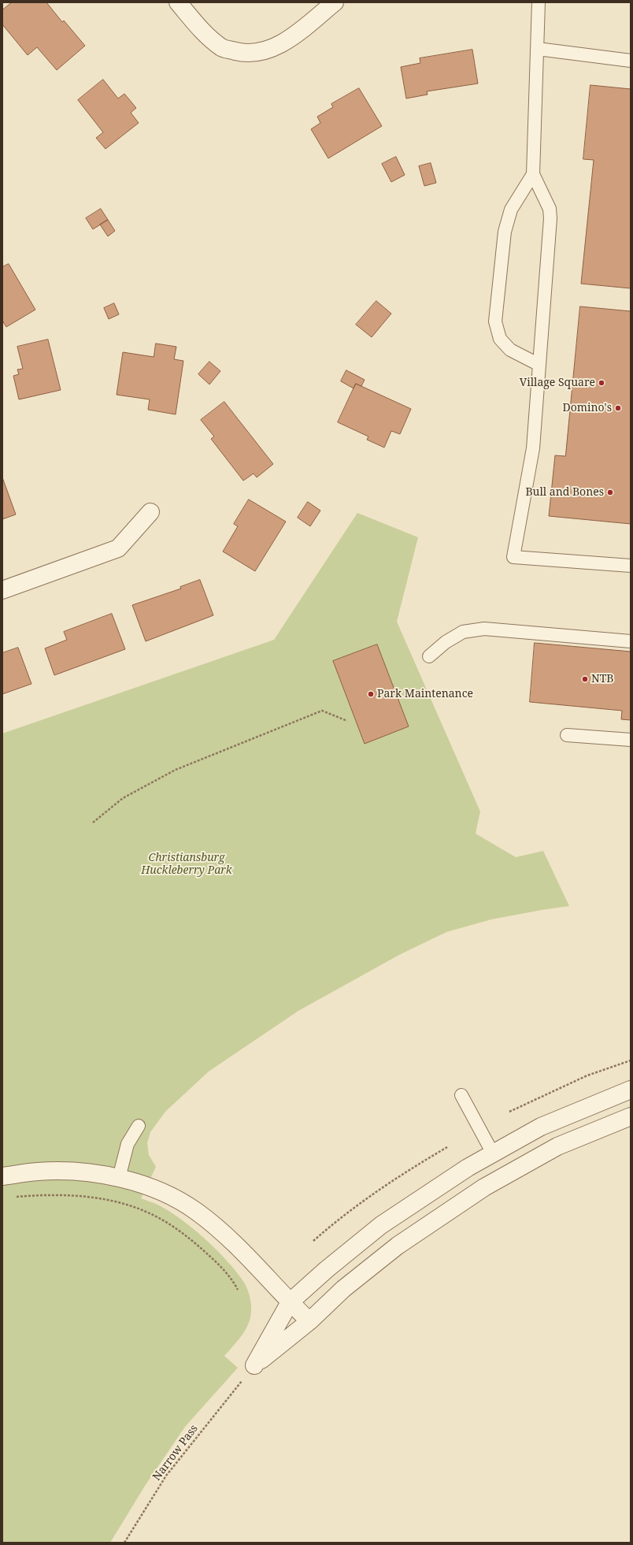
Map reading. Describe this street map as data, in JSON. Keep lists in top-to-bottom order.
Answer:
{
  "streets": {
    "path": ["Narrow Pass"]
  },
  "parks": ["Christiansburg Huckleberry Park"],
  "places": [
    "Village Square",
    "Domino's",
    "Bull and Bones",
    "NTB",
    "Park Maintenance"
  ]
}
